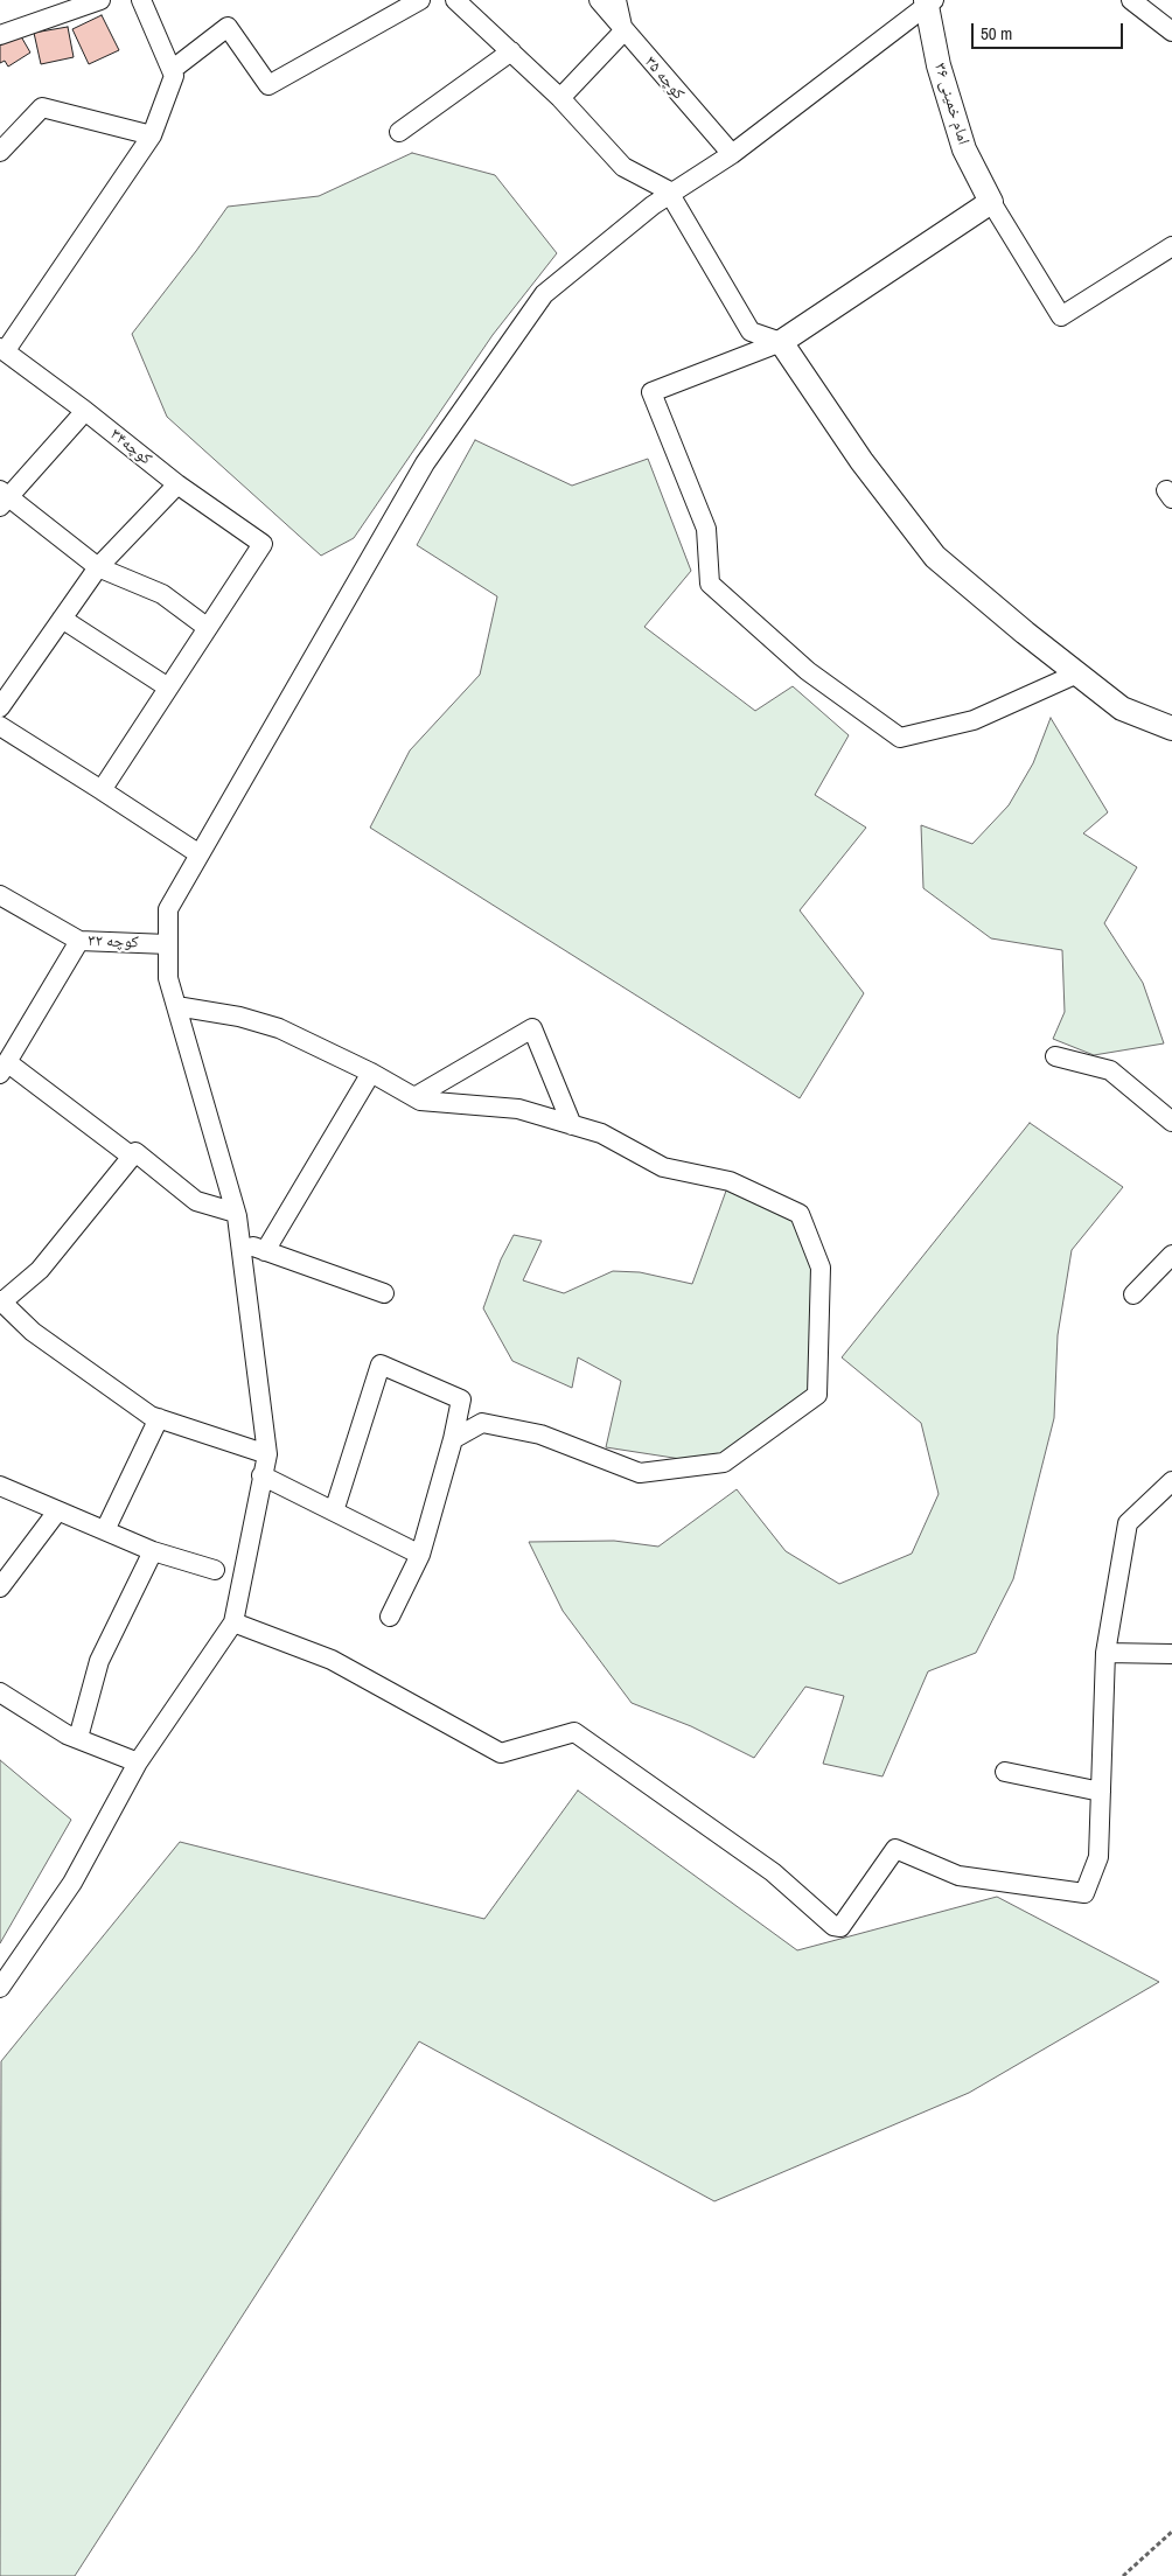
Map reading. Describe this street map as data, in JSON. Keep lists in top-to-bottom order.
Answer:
{
  "streets": {
    "street": [
      "کوچه ۳۵",
      "۳۶ امام خمینی",
      "کوچه۳۴",
      "کوچه ۳۲"
    ]
  },
  "scale_bar": "50 m"
}
